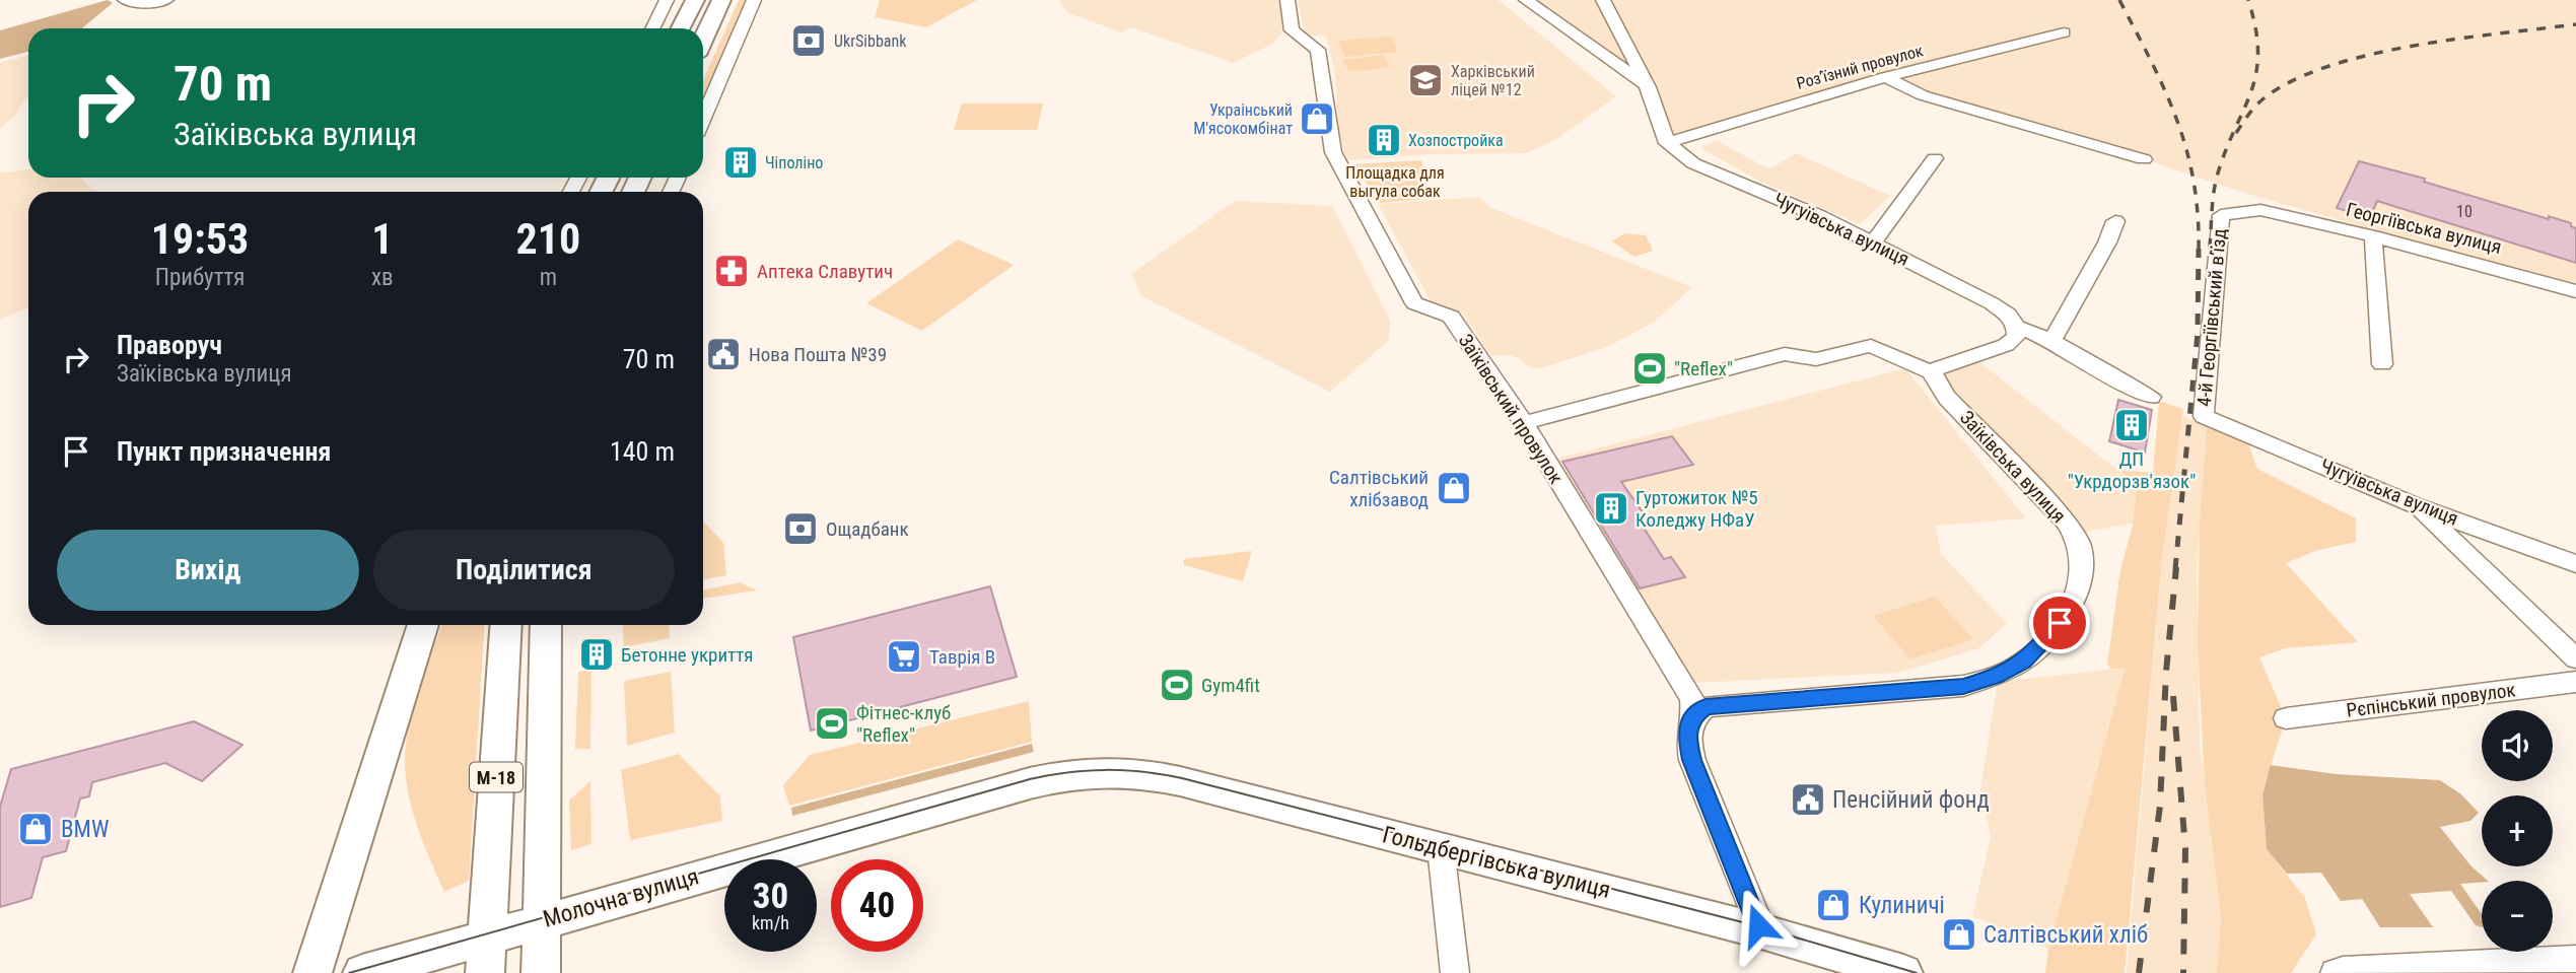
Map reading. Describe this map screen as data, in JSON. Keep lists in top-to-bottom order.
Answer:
{
  "streets": {
    "main road": ["М-18", "Гольдбергівська вулиця", "Молочна вулиця"],
    "street": [
      "Роз’їзний провулок",
      "Георгіївська вулиця",
      "Чугуївська вулиця",
      "4-й Георгіївський в’їзд",
      "Заїківський провулок",
      "Заїківська вулиця",
      "Рєпінський провулок"
    ]
  },
  "crossings": [
    ["Роз’їзний провулок", "Чугуївська вулиця"],
    ["Георгіївська вулиця", "4-й Георгіївський в’їзд"],
    ["Чугуївська вулиця", "4-й Георгіївський в’їзд"],
    ["Заїківський провулок", "Заїківська вулиця"],
    ["М-18", "Молочна вулиця"],
    ["Гольдбергівська вулиця", "Молочна вулиця"]
  ],
  "parks": ["Площадка для выгула собак"],
  "places": {
    "bank": ["UkrSibbank", "Ощадбанк"],
    "school or university": ["Харківський ліцей №12"],
    "shop": [
      "Украінський М'ясокомбінат",
      "Салтівський хлібзавод",
      "BMW",
      "Кулиничі",
      "Салтівський хліб"
    ],
    "building": [
      "Хозпостройка",
      "Чіполіно",
      "ДП \"Укрдорзв'язок\"",
      "Гуртожиток №5 Коледжу НФаУ",
      "Бетонне укриття"
    ],
    "pharmacy": ["Аптeка Славутич"],
    "public building": ["Нова Пошта №39", "Пенсійний фонд"],
    "sports": ["\"Reflex\"", "Gym4fit", "Фітнес-клуб \"Reflex\""],
    "supermarket": ["Таврія В"]
  },
  "house_numbers": ["10"],
  "page": {
    "turn": ["70 m", "Заїківська вулиця"],
    "eta": [
      "19:53",
      "Прибуття",
      "1",
      "хв",
      "210",
      "m"
    ],
    "list": [
      {
        "name": "Праворуч",
        "note": "Заїківська вулиця",
        "value": "70 m"
      },
      {
        "name": "Пункт призначення",
        "value": "140 m"
      }
    ],
    "buttons": ["Вихід", "Поділитися"],
    "map_buttons": ["+", "−"],
    "speed": "30 km/h",
    "limit": "40"
  }
}
